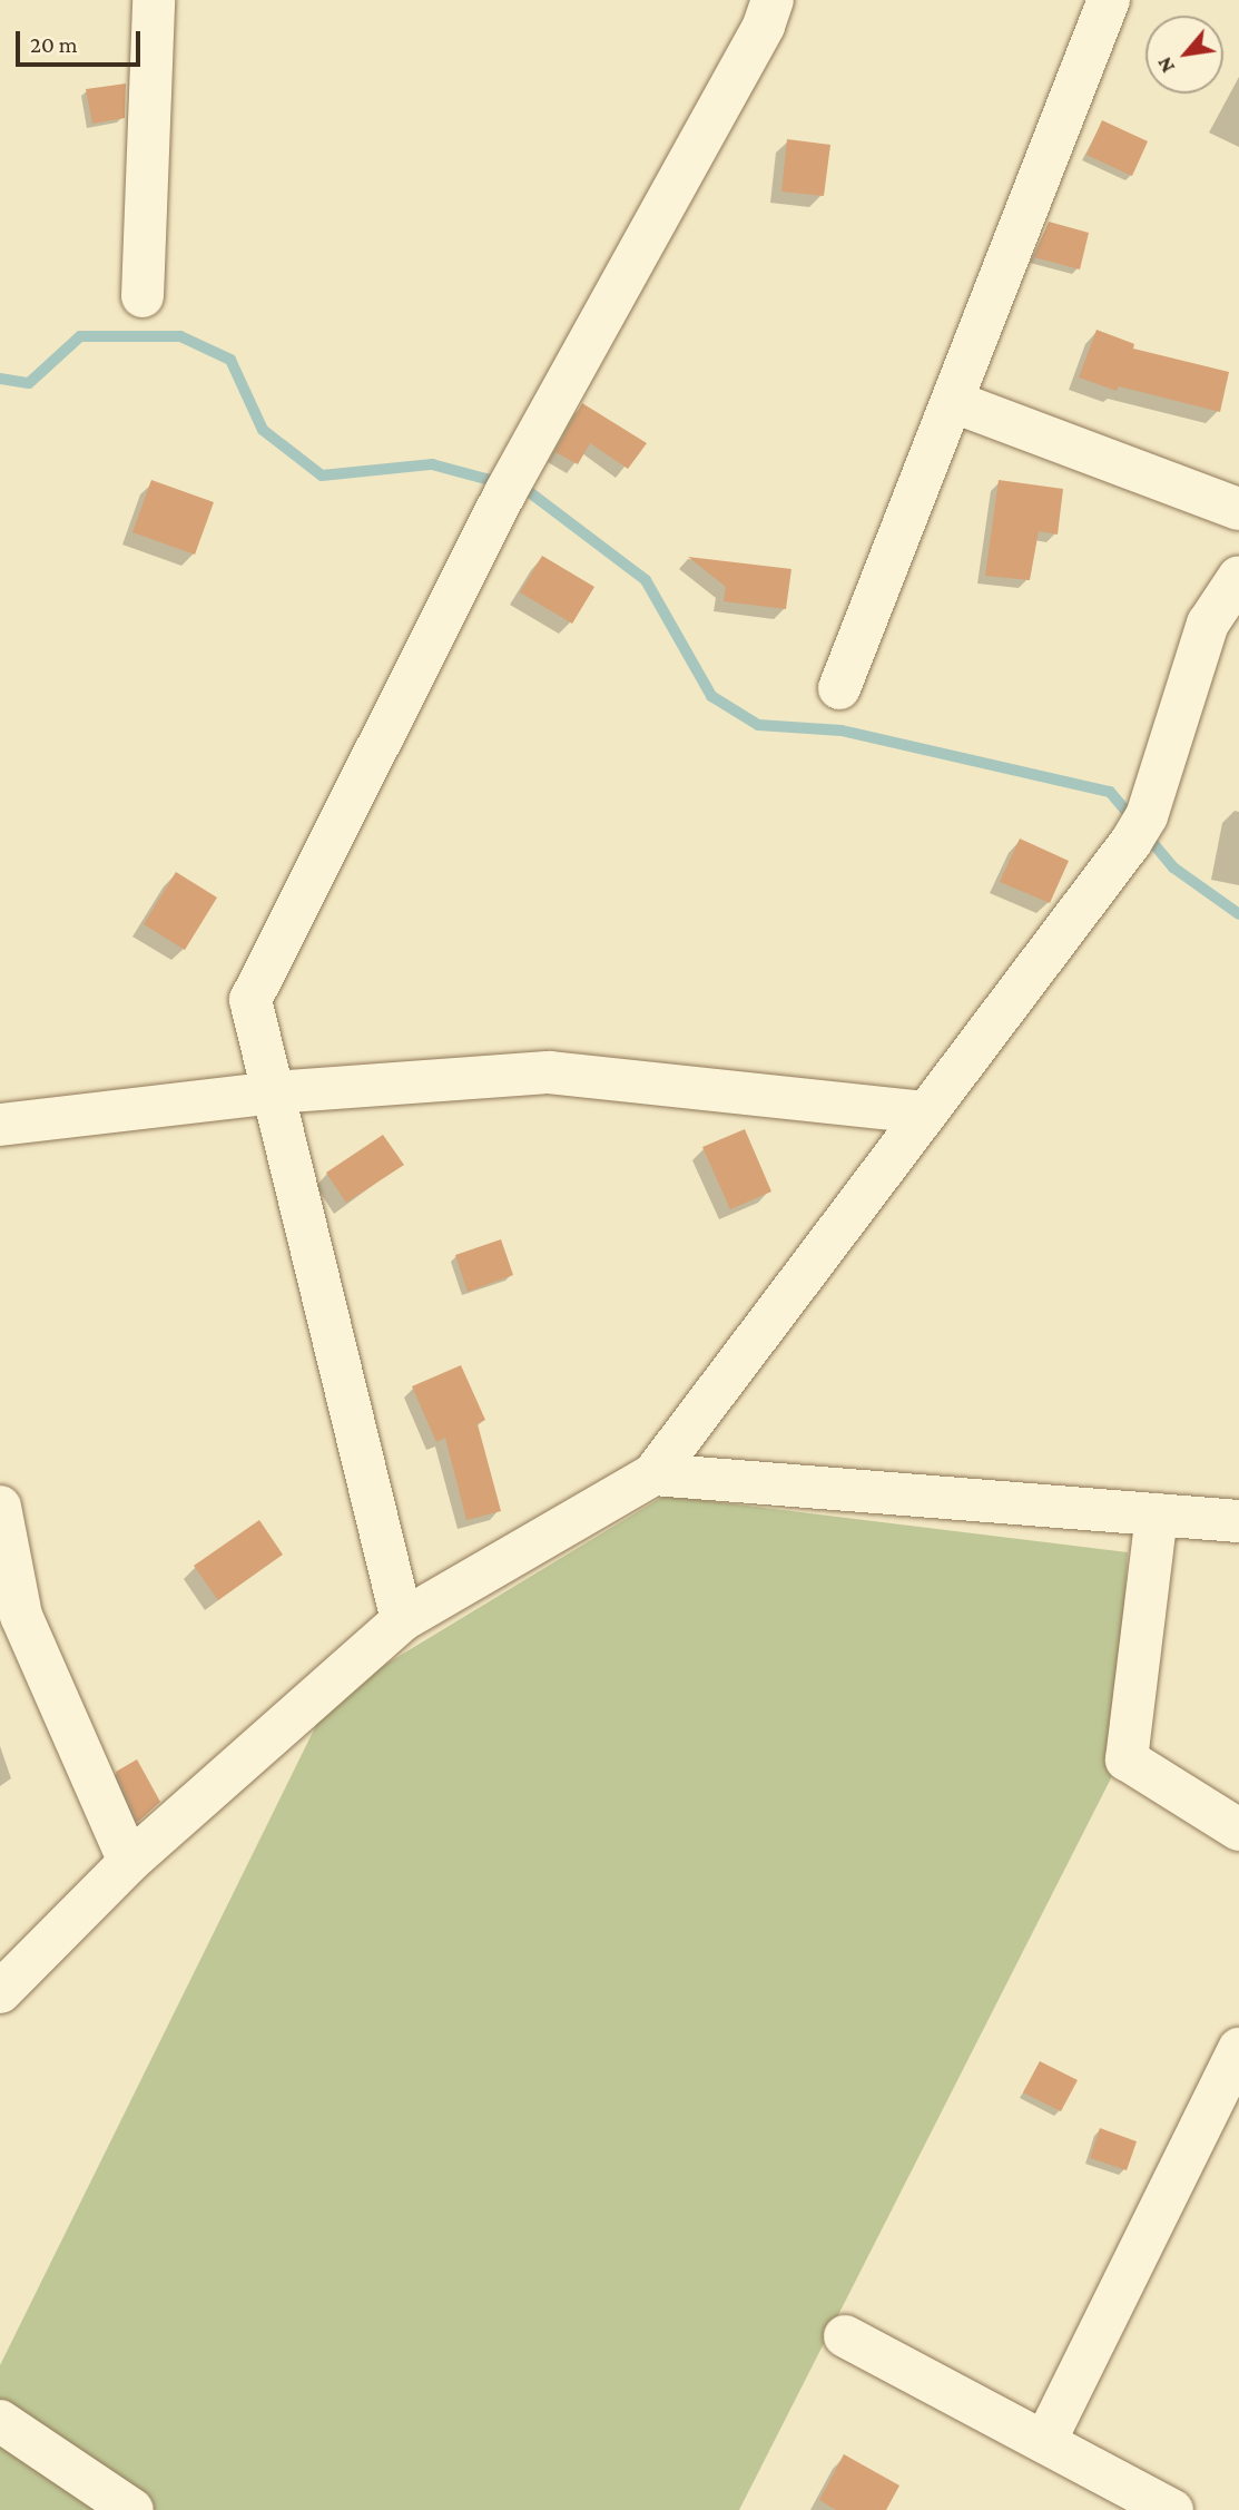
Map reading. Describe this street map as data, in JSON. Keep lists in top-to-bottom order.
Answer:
{
  "scale_bar": "20 m",
  "north": "bottom left"
}
